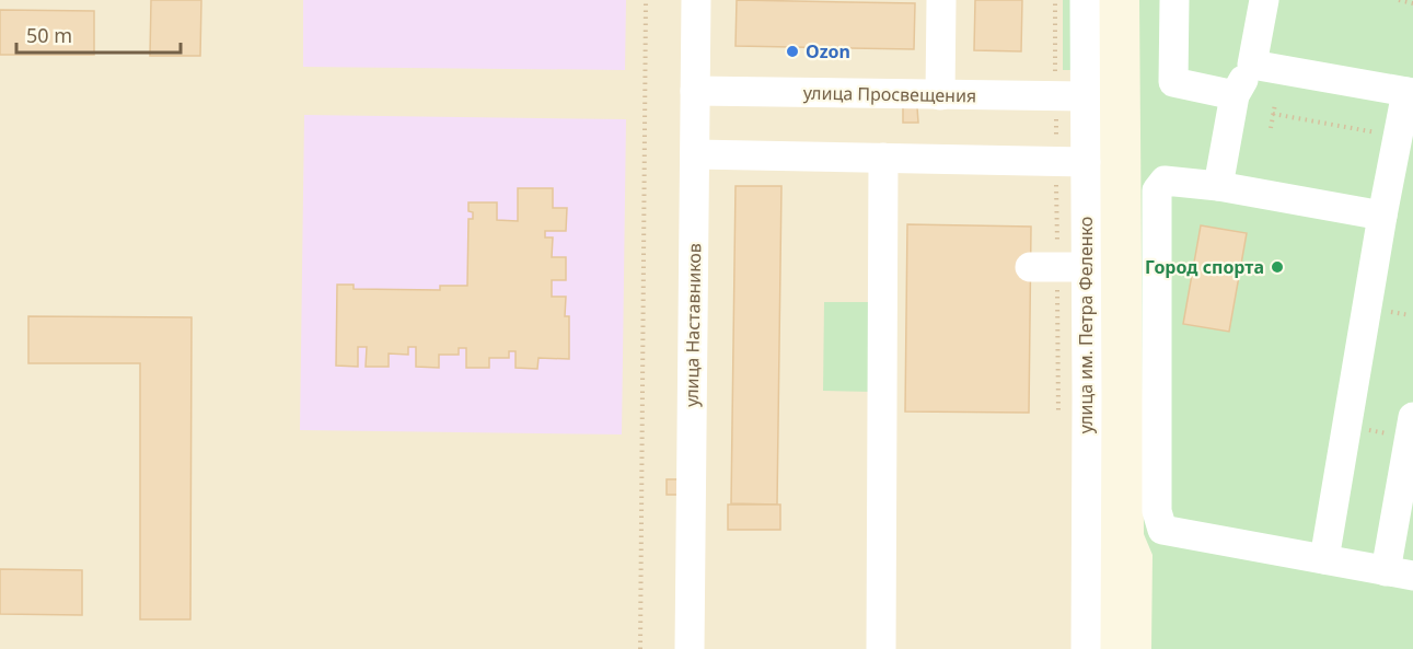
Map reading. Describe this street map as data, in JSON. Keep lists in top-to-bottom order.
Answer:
{
  "streets": {
    "street": ["улица Просвещения", "улица Наставников", "улица им. Петра Феленко"]
  },
  "crossings": [
    ["улица Просвещения", "улица Наставников"],
    ["улица Просвещения", "улица им. Петра Феленко"]
  ],
  "places": ["Ozon", "Город спорта"],
  "scale_bar": "50 m"
}
